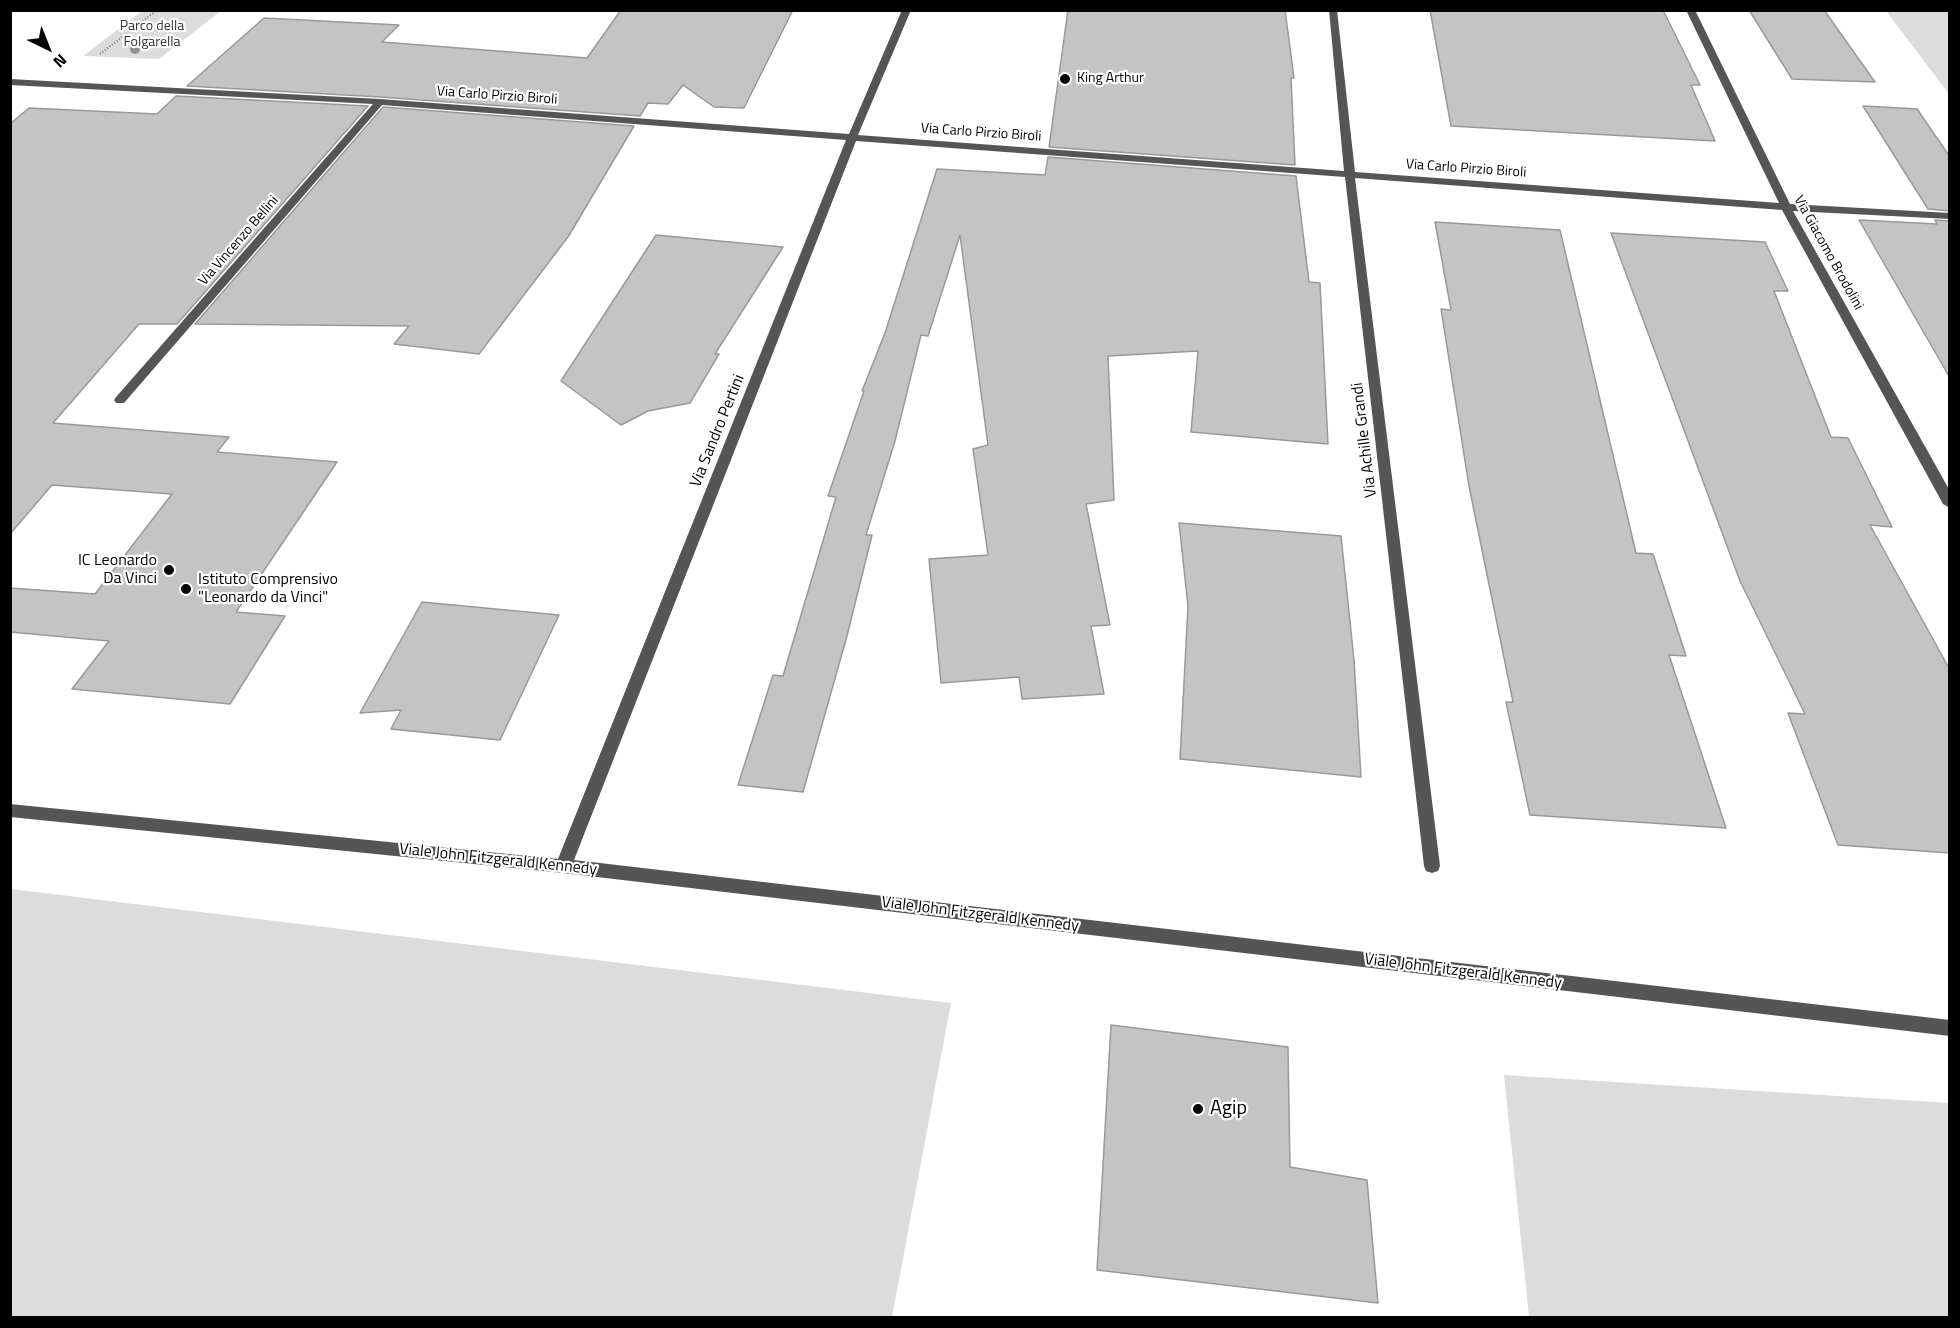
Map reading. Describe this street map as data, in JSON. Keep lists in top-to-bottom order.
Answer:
{
  "streets": {
    "street": [
      "Via Carlo Pirzio Biroli",
      "Via Vincenzo Bellini",
      "Via Giacomo Brodolini",
      "Via Sandro Pertini",
      "Via Achille Grandi",
      "Viale John Fitzgerald Kennedy"
    ]
  },
  "crossings": [
    ["Via Carlo Pirzio Biroli", "Via Vincenzo Bellini"],
    ["Via Carlo Pirzio Biroli", "Via Giacomo Brodolini"],
    ["Via Carlo Pirzio Biroli", "Via Sandro Pertini"],
    ["Via Carlo Pirzio Biroli", "Via Achille Grandi"],
    ["Via Sandro Pertini", "Viale John Fitzgerald Kennedy"]
  ],
  "parks": ["Parco della Folgarella"],
  "places": [
    "King Arthur",
    "IC Leonardo Da Vinci",
    "Istituto Comprensivo \"Leonardo da Vinci\"",
    "Agip"
  ],
  "north": "bottom right"
}
